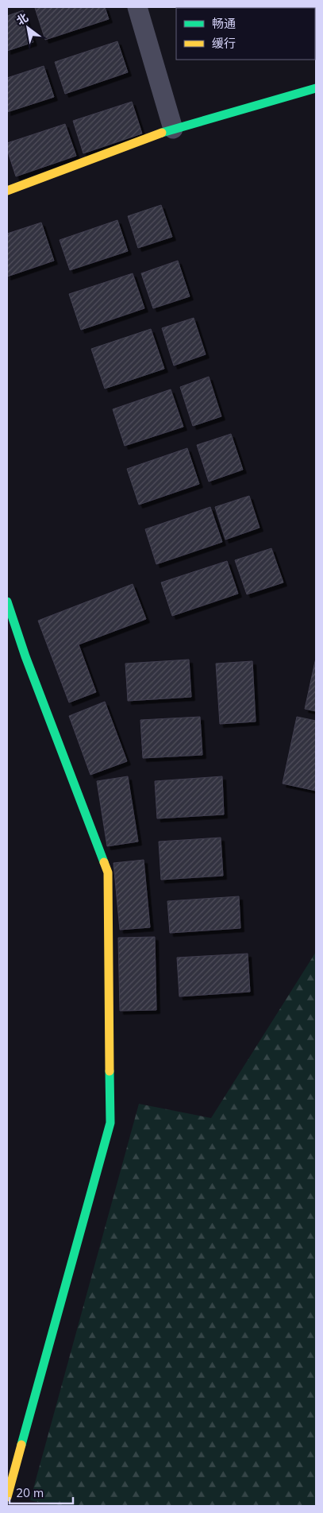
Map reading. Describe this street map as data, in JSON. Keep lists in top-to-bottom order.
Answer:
{
  "legend": ["畅通", "缓行"],
  "scale_bar": "20 m",
  "north": "top left"
}
